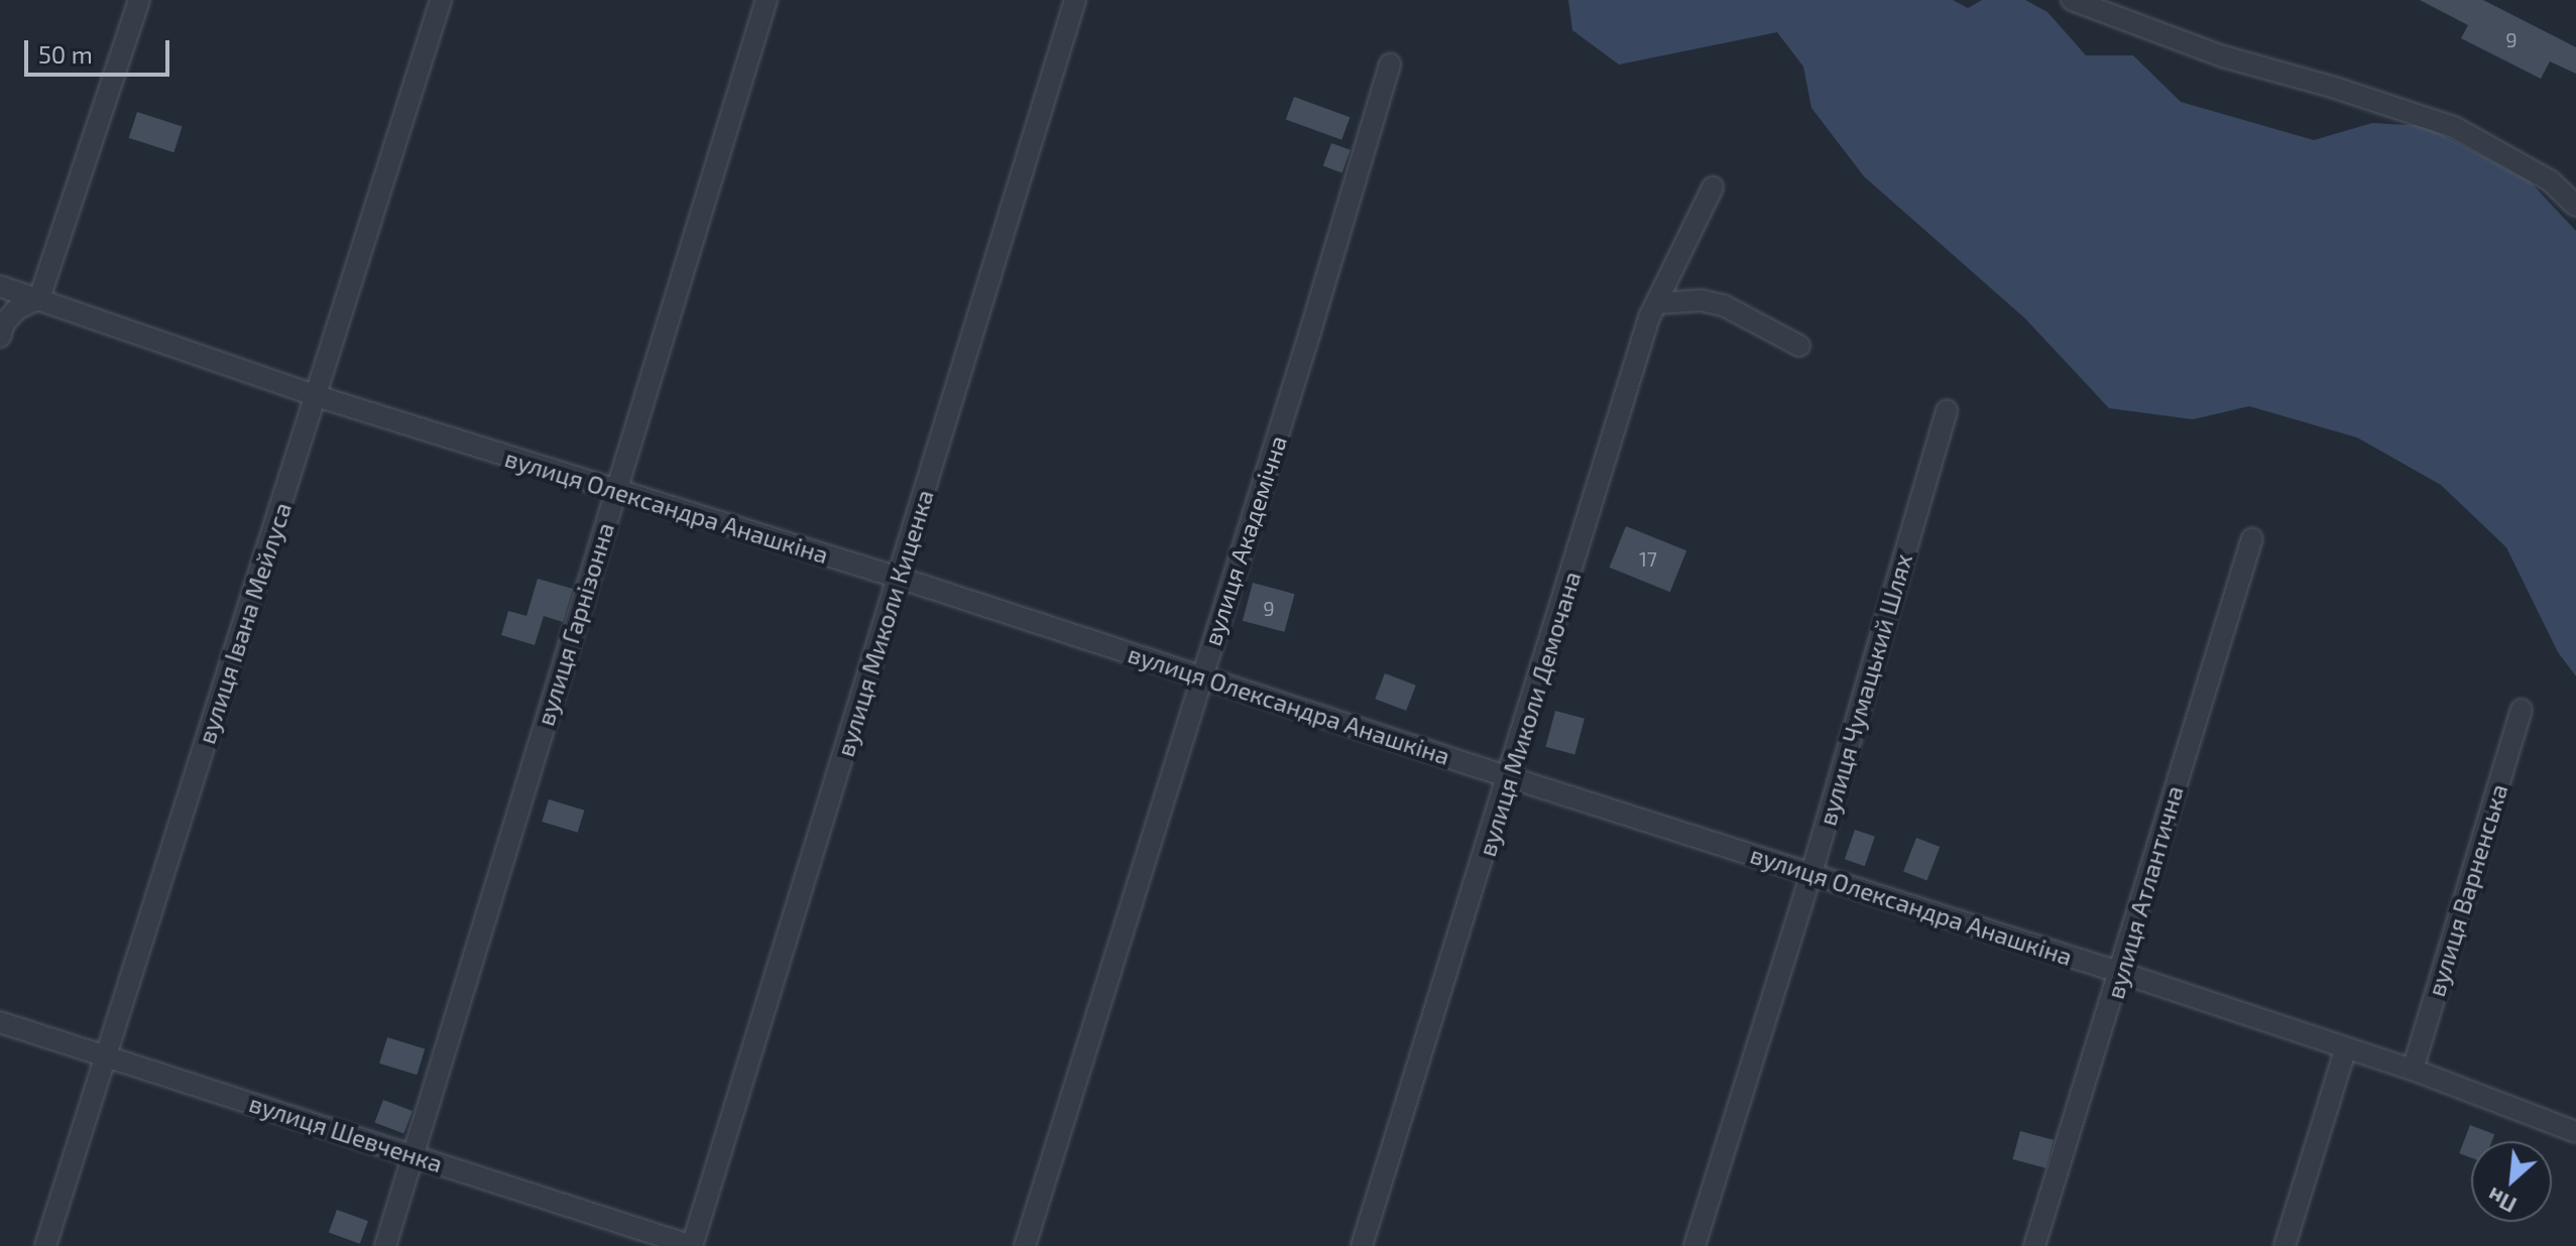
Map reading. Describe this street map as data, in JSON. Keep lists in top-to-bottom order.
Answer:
{
  "streets": {
    "street": [
      "вулиця Олександра Анашкіна",
      "вулиця Академічна",
      "вулиця Івана Мейлуса",
      "вулиця Миколи Киценка",
      "вулиця Гарнізонна",
      "вулиця Чумацький Шлях",
      "вулиця Миколи Демочана",
      "вулиця Варненська",
      "вулиця Атлантична",
      "вулиця Шевченка"
    ]
  },
  "crossings": [
    ["вулиця Олександра Анашкіна", "вулиця Академічна"],
    ["вулиця Олександра Анашкіна", "вулиця Івана Мейлуса"],
    ["вулиця Олександра Анашкіна", "вулиця Миколи Киценка"],
    ["вулиця Олександра Анашкіна", "вулиця Гарнізонна"],
    ["вулиця Олександра Анашкіна", "вулиця Чумацький Шлях"],
    ["вулиця Олександра Анашкіна", "вулиця Миколи Демочана"],
    ["вулиця Олександра Анашкіна", "вулиця Варненська"],
    ["вулиця Олександра Анашкіна", "вулиця Атлантична"],
    ["вулиця Івана Мейлуса", "вулиця Шевченка"],
    ["вулиця Миколи Киценка", "вулиця Шевченка"],
    ["вулиця Гарнізонна", "вулиця Шевченка"]
  ],
  "house_numbers": ["9", "17", "9"],
  "scale_bar": "50 m",
  "north": "bottom left"
}
